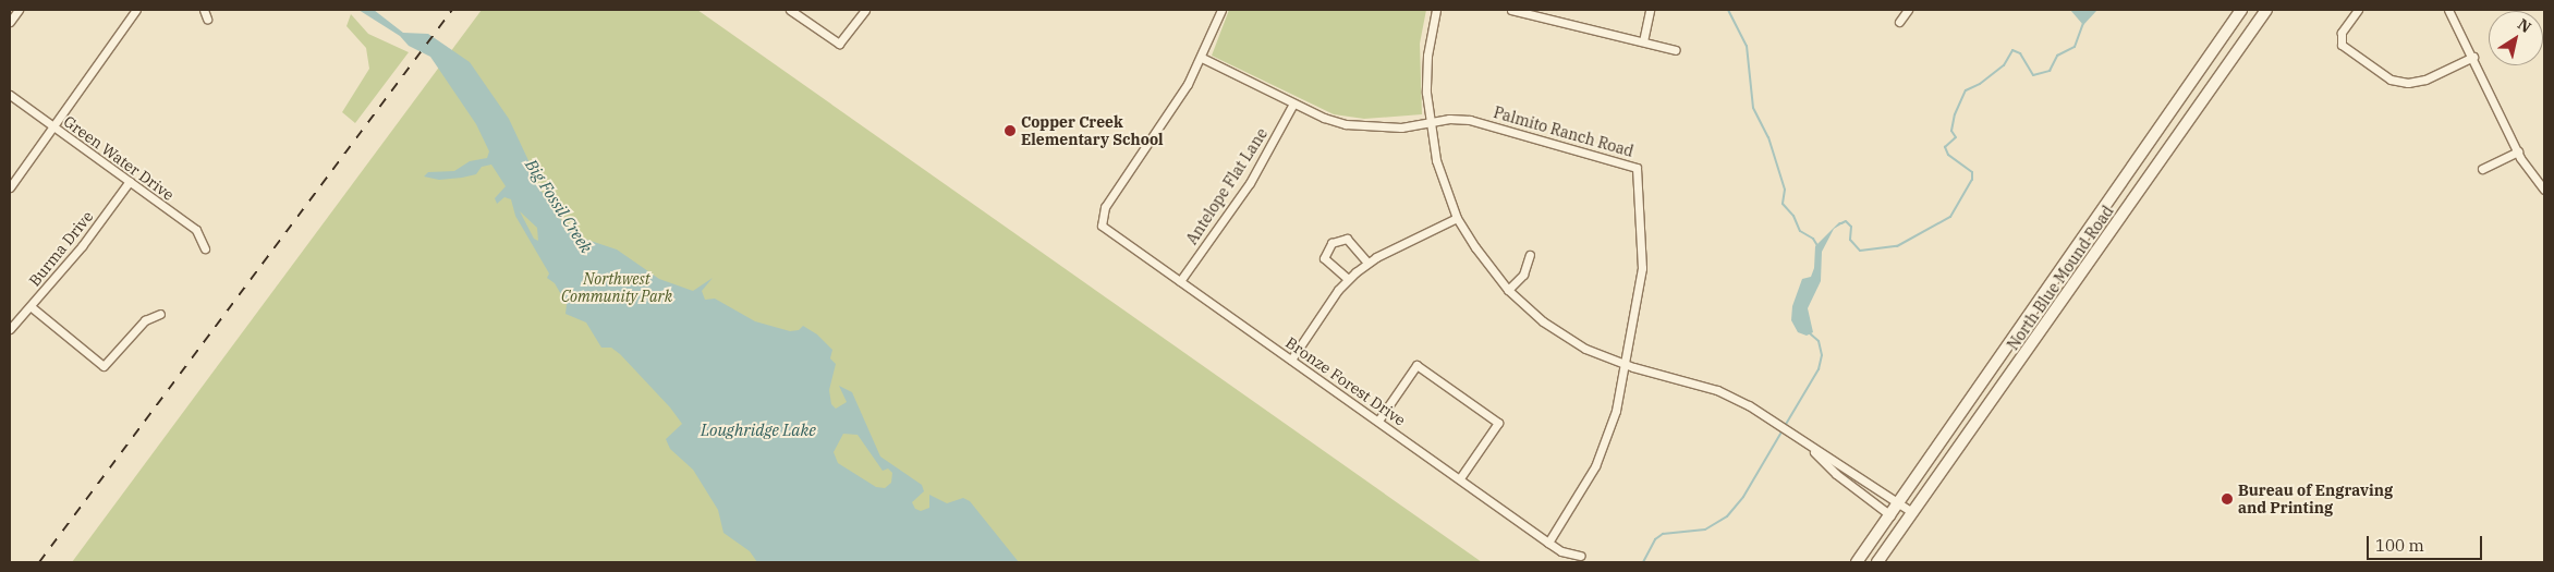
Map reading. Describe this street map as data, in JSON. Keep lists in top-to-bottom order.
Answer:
{
  "streets": {
    "main road": ["North Blue Mound Road"],
    "street": [
      "Palmito Ranch Road",
      "Green Water Drive",
      "Antelope Flat Lane",
      "Burma Drive",
      "Bronze Forest Drive"
    ]
  },
  "crossings": [
    ["Palmito Ranch Road", "Antelope Flat Lane"],
    ["Palmito Ranch Road", "Bronze Forest Drive"],
    ["Green Water Drive", "Burma Drive"],
    ["Antelope Flat Lane", "Bronze Forest Drive"]
  ],
  "water": ["Big Fossil Creek", "Loughridge Lake"],
  "parks": ["Northwest Community Park"],
  "places": ["Copper Creek Elementary School", "Bureau of Engraving and Printing"],
  "scale_bar": "100 m",
  "north": "top right"
}
